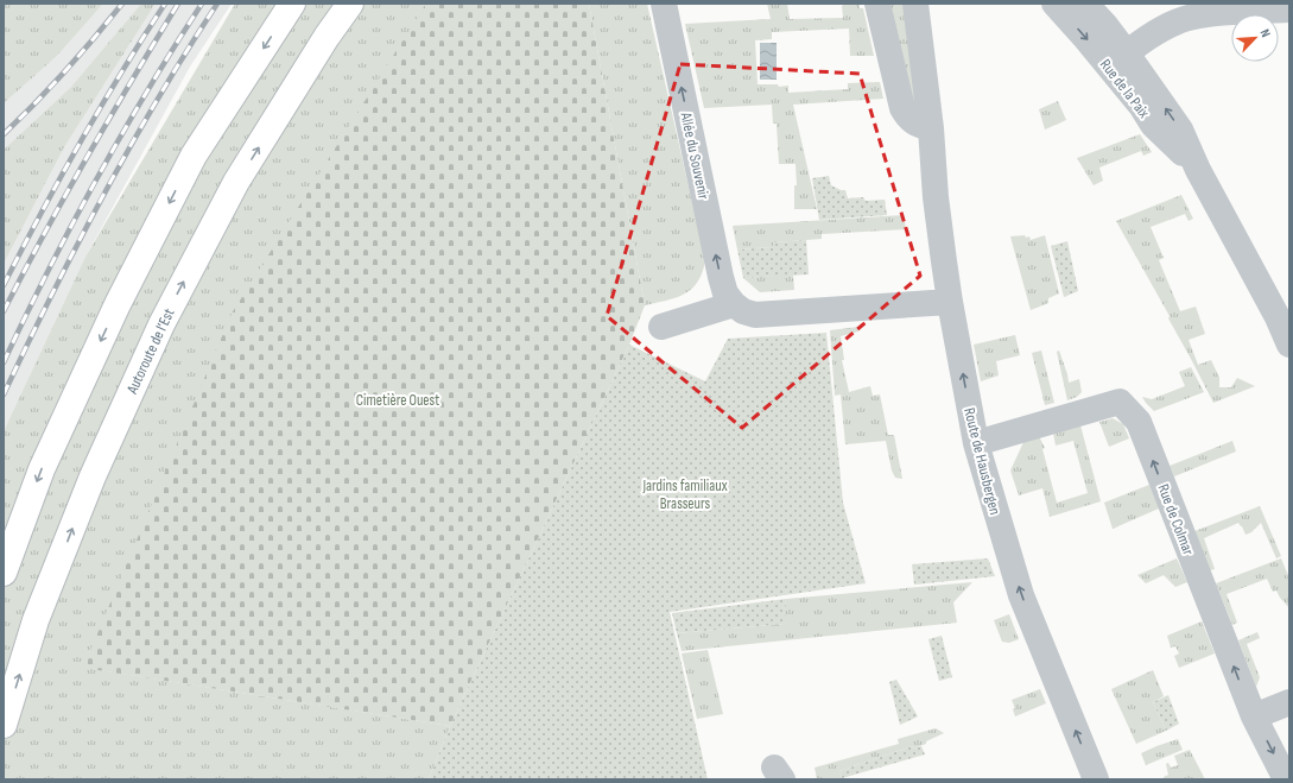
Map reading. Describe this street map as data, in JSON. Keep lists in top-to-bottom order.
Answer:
{
  "streets": {
    "highway": ["Autoroute de l’Est"],
    "street": [
      "Rue de la Paix",
      "Allée du Souvenir",
      "Route de Hausbergen",
      "Rue de Colmar"
    ]
  },
  "crossings": [
    ["Route de Hausbergen", "Rue de Colmar"]
  ],
  "one_way": ["Route de Hausbergen"],
  "parks": ["Cimetière Ouest", "Jardins familiaux Brasseurs"],
  "north": "top right"
}
